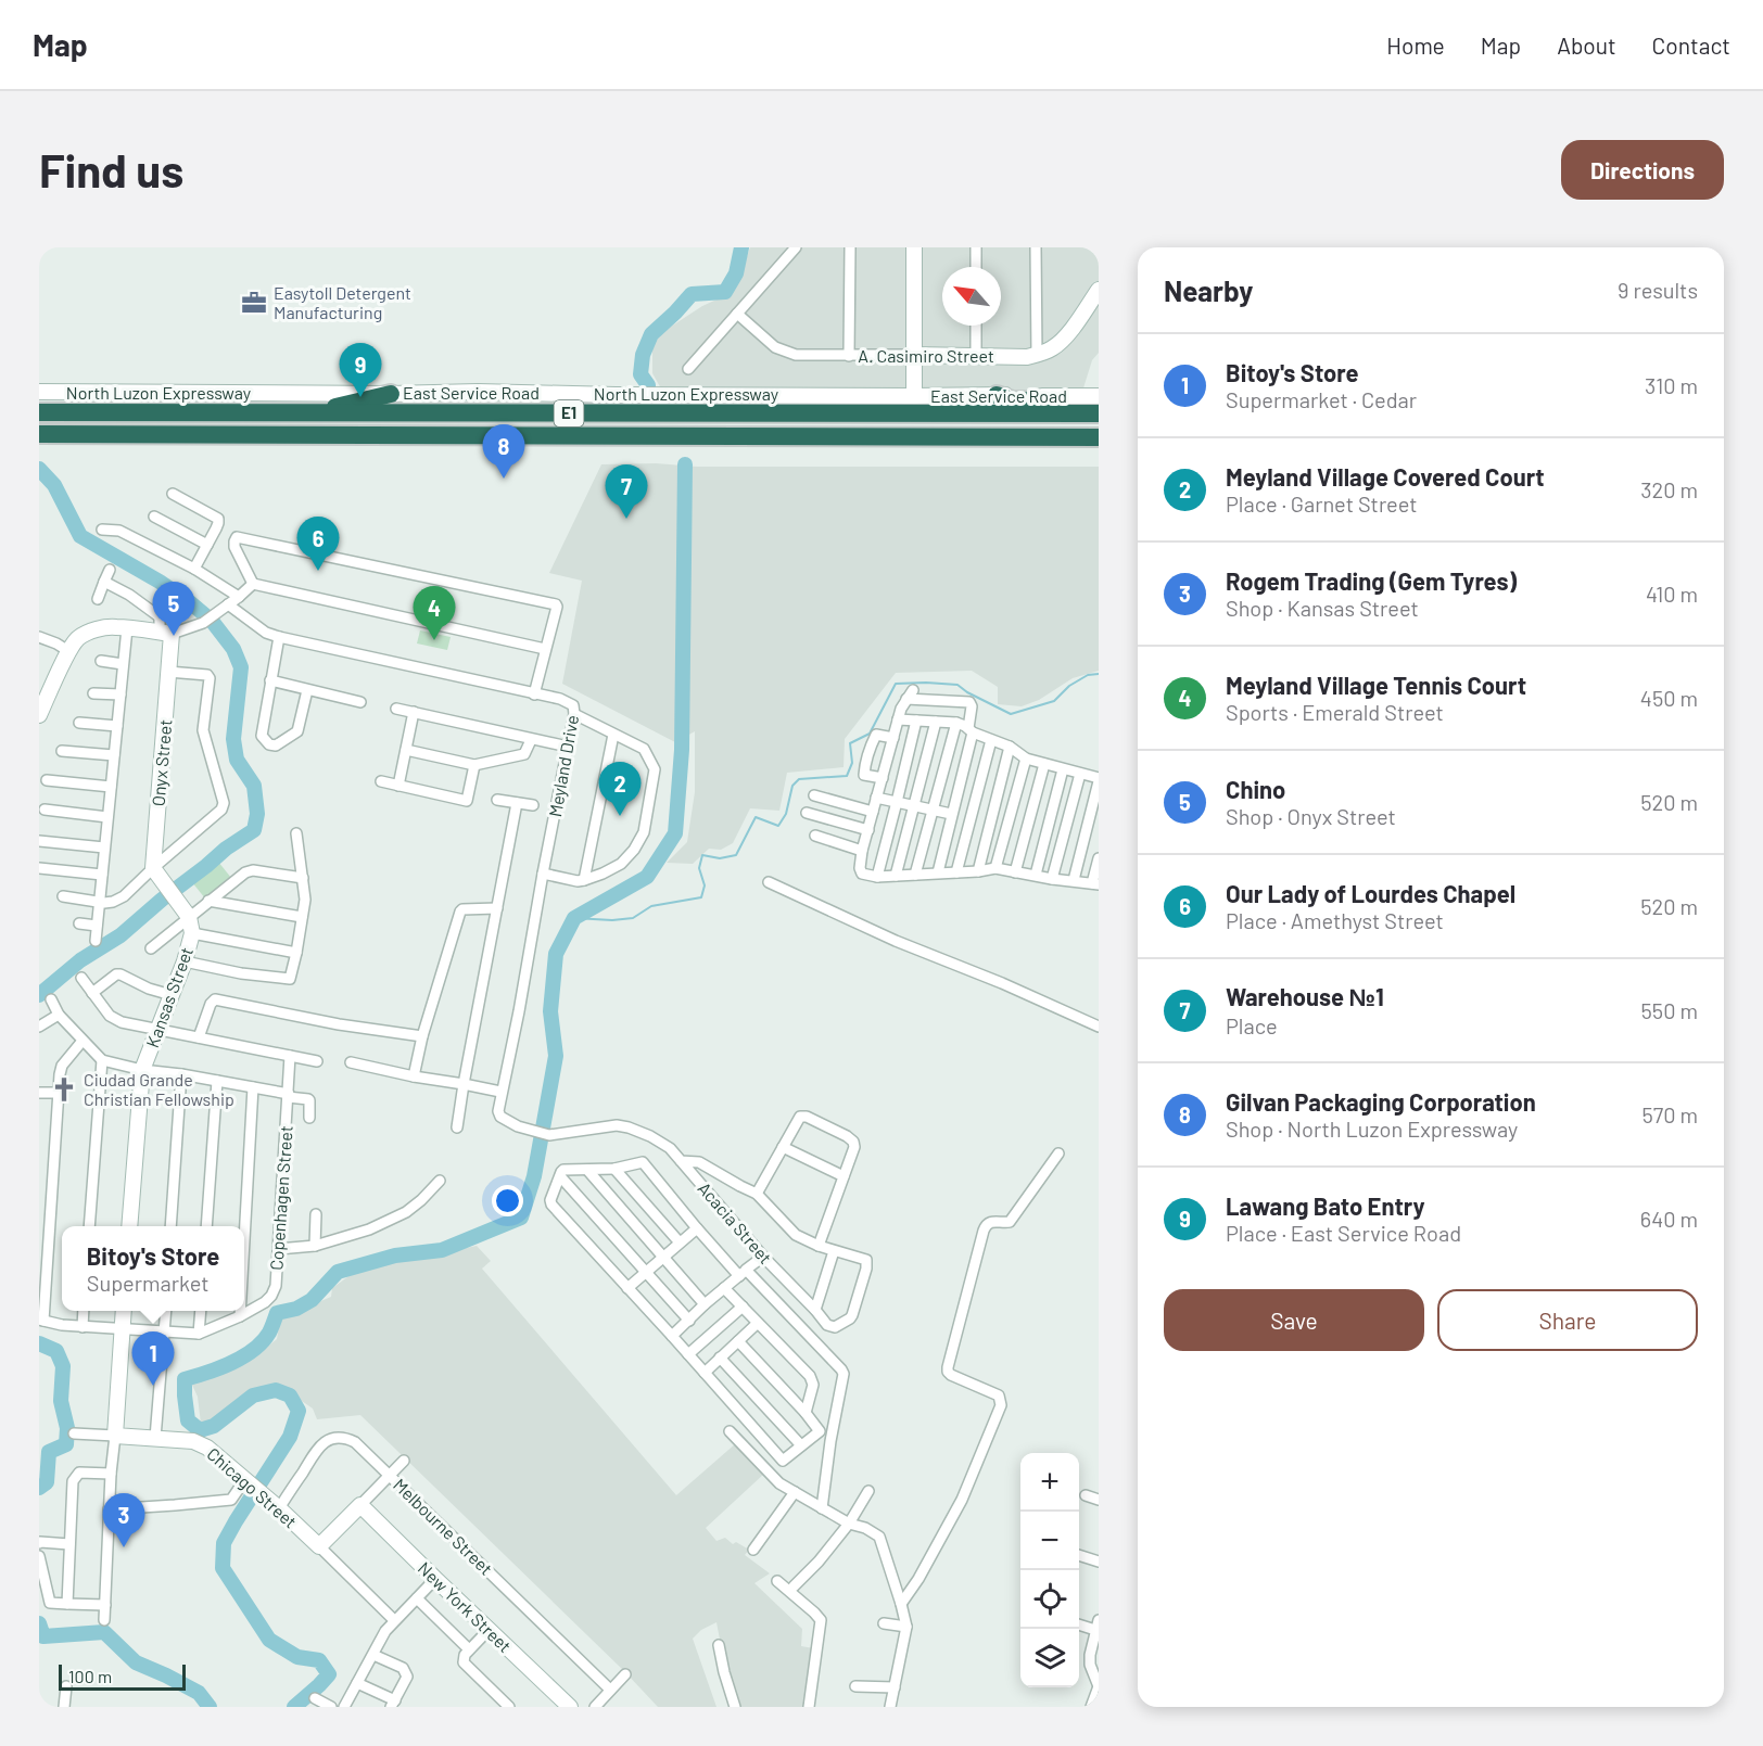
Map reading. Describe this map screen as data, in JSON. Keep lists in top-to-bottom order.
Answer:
{
  "streets": {
    "highway": ["North Luzon Expressway", "E1"],
    "street": [
      "A. Casimiro Street",
      "East Service Road",
      "Onyx Street",
      "Meyland Drive",
      "Kansas Street",
      "Copenhagen Street",
      "Acacia Street",
      "Chicago Street",
      "Melbourne Street",
      "New York Street"
    ]
  },
  "crossings": [
    ["Onyx Street", "Kansas Street"],
    ["Meyland Drive", "Acacia Street"],
    ["Chicago Street", "Melbourne Street"]
  ],
  "places": {
    "office": ["Easytoll Detergent Manufacturing"],
    "church": ["Ciudad Grande Christian Fellowship"]
  },
  "scale_bar": "100 m",
  "north": "top left",
  "page": {
    "header": "Map",
    "nav": [
      "Home",
      "Map",
      "About",
      "Contact"
    ],
    "buttons": [
      "Directions",
      ["Save", "Share"]
    ],
    "title": "Find us",
    "heading": ["Nearby", "9 results"],
    "list": [
      {
        "mark": "1",
        "name": "Bitoy's Store",
        "note": "Supermarket · Cedar",
        "value": "310 m"
      },
      {
        "mark": "2",
        "name": "Meyland Village Covered Court",
        "note": "Place · Garnet Street",
        "value": "320 m"
      },
      {
        "mark": "3",
        "name": "Rogem Trading (Gem Tyres)",
        "note": "Shop · Kansas Street",
        "value": "410 m"
      },
      {
        "mark": "4",
        "name": "Meyland Village Tennis Court",
        "note": "Sports · Emerald Street",
        "value": "450 m"
      },
      {
        "mark": "5",
        "name": "Chino",
        "note": "Shop · Onyx Street",
        "value": "520 m"
      },
      {
        "mark": "6",
        "name": "Our Lady of Lourdes Chapel",
        "note": "Place · Amethyst Street",
        "value": "520 m"
      },
      {
        "mark": "7",
        "name": "Warehouse №1",
        "note": "Place",
        "value": "550 m"
      },
      {
        "mark": "8",
        "name": "Gilvan Packaging Corporation",
        "note": "Shop · North Luzon Expressway",
        "value": "570 m"
      },
      {
        "mark": "9",
        "name": "Lawang Bato Entry",
        "note": "Place · East Service Road",
        "value": "640 m"
      }
    ],
    "pins": [
      "9",
      "8",
      "7",
      "6",
      "5",
      "4",
      "2",
      "1",
      "3"
    ],
    "popup": ["Bitoy's Store", "Supermarket"],
    "map_buttons": ["+", "−"],
    "scale": "100 m"
  }
}
